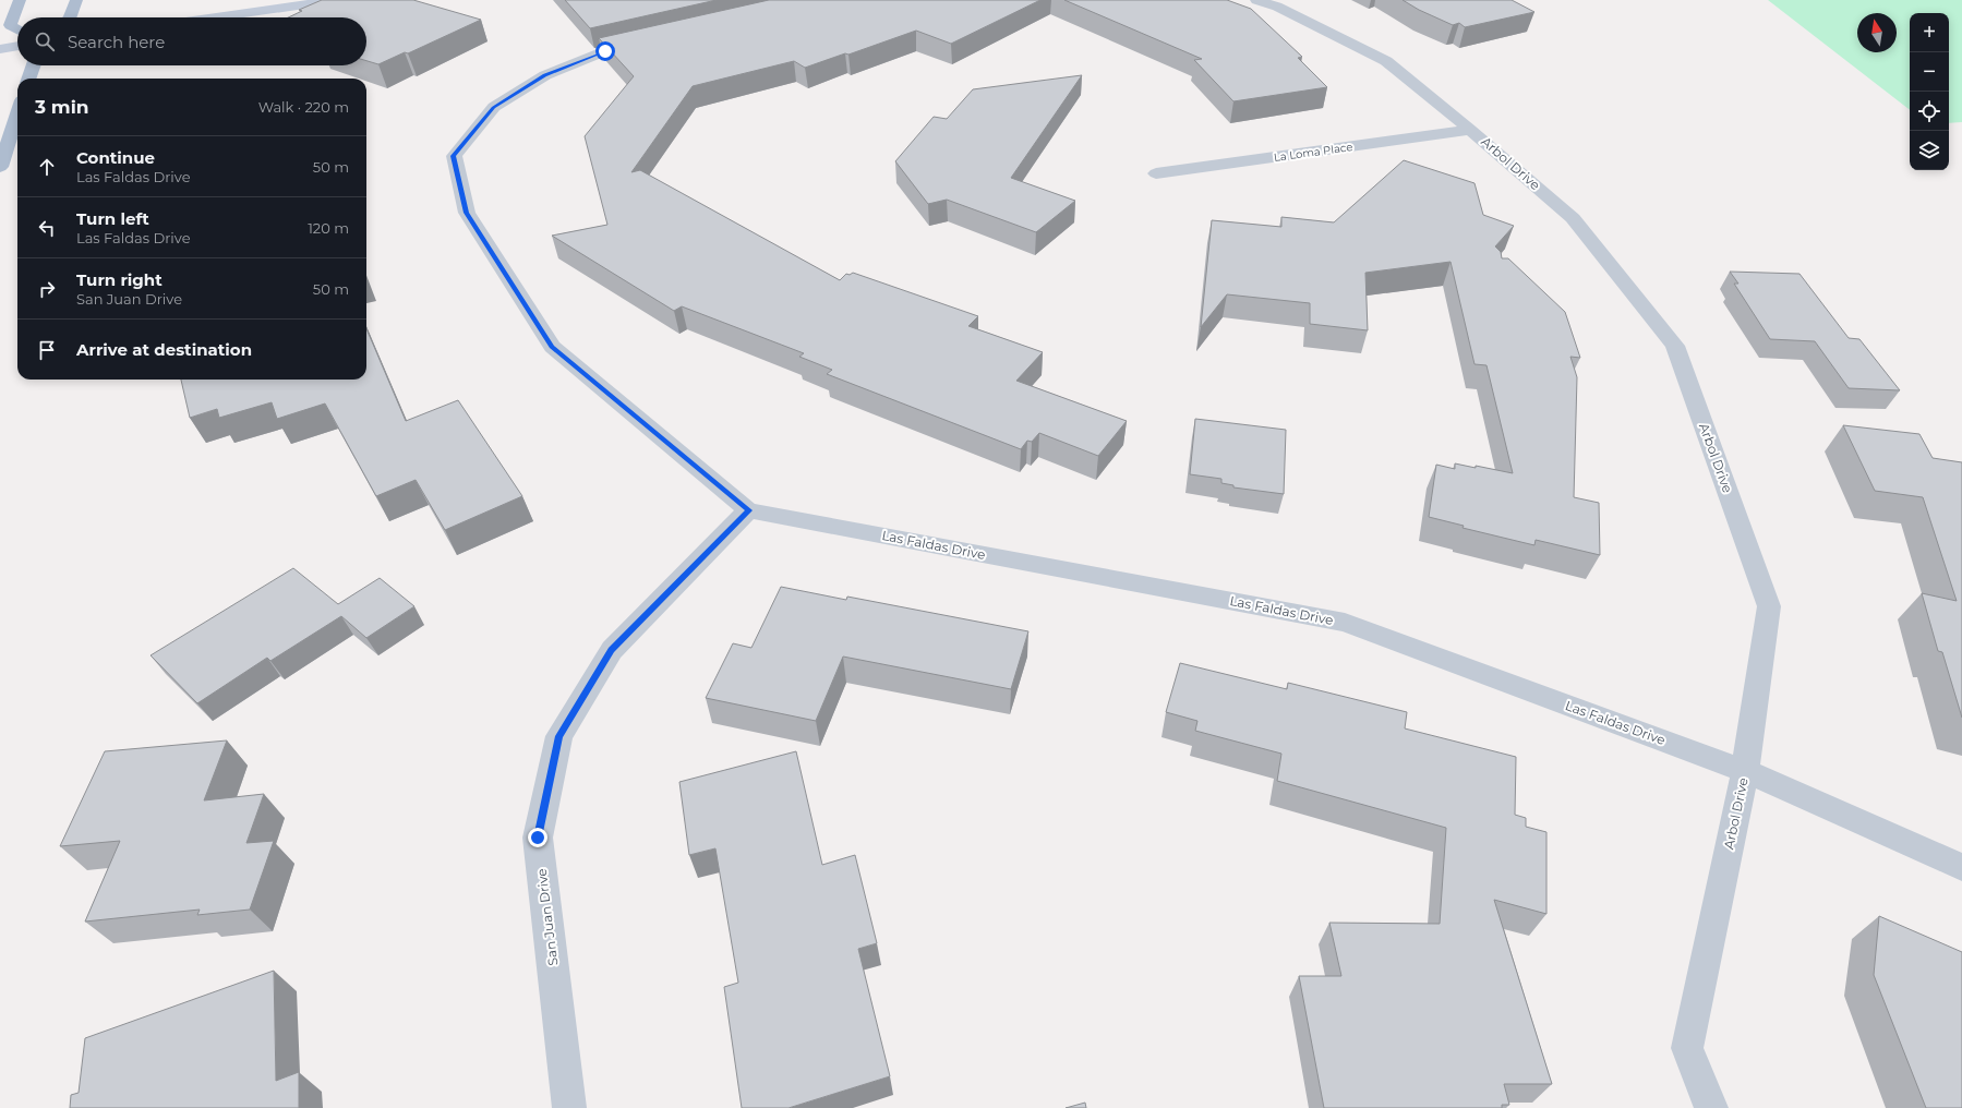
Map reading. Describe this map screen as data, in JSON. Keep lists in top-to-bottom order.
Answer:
{
  "streets": {
    "street": [
      "La Loma Place",
      "Arbol Drive",
      "Las Faldas Drive",
      "San Juan Drive"
    ]
  },
  "crossings": [
    ["La Loma Place", "Arbol Drive"],
    ["Arbol Drive", "Las Faldas Drive"],
    ["Las Faldas Drive", "San Juan Drive"]
  ],
  "north": "top",
  "page": {
    "map_buttons": ["+", "−"],
    "search": "Search here",
    "heading": ["3 min", "Walk · 220 m"],
    "list": [
      ["Continue", "Las Faldas Drive", "50 m"],
      ["Turn left", "Las Faldas Drive", "120 m"],
      ["Turn right", "San Juan Drive", "50 m"],
      "Arrive at destination"
    ]
  }
}
